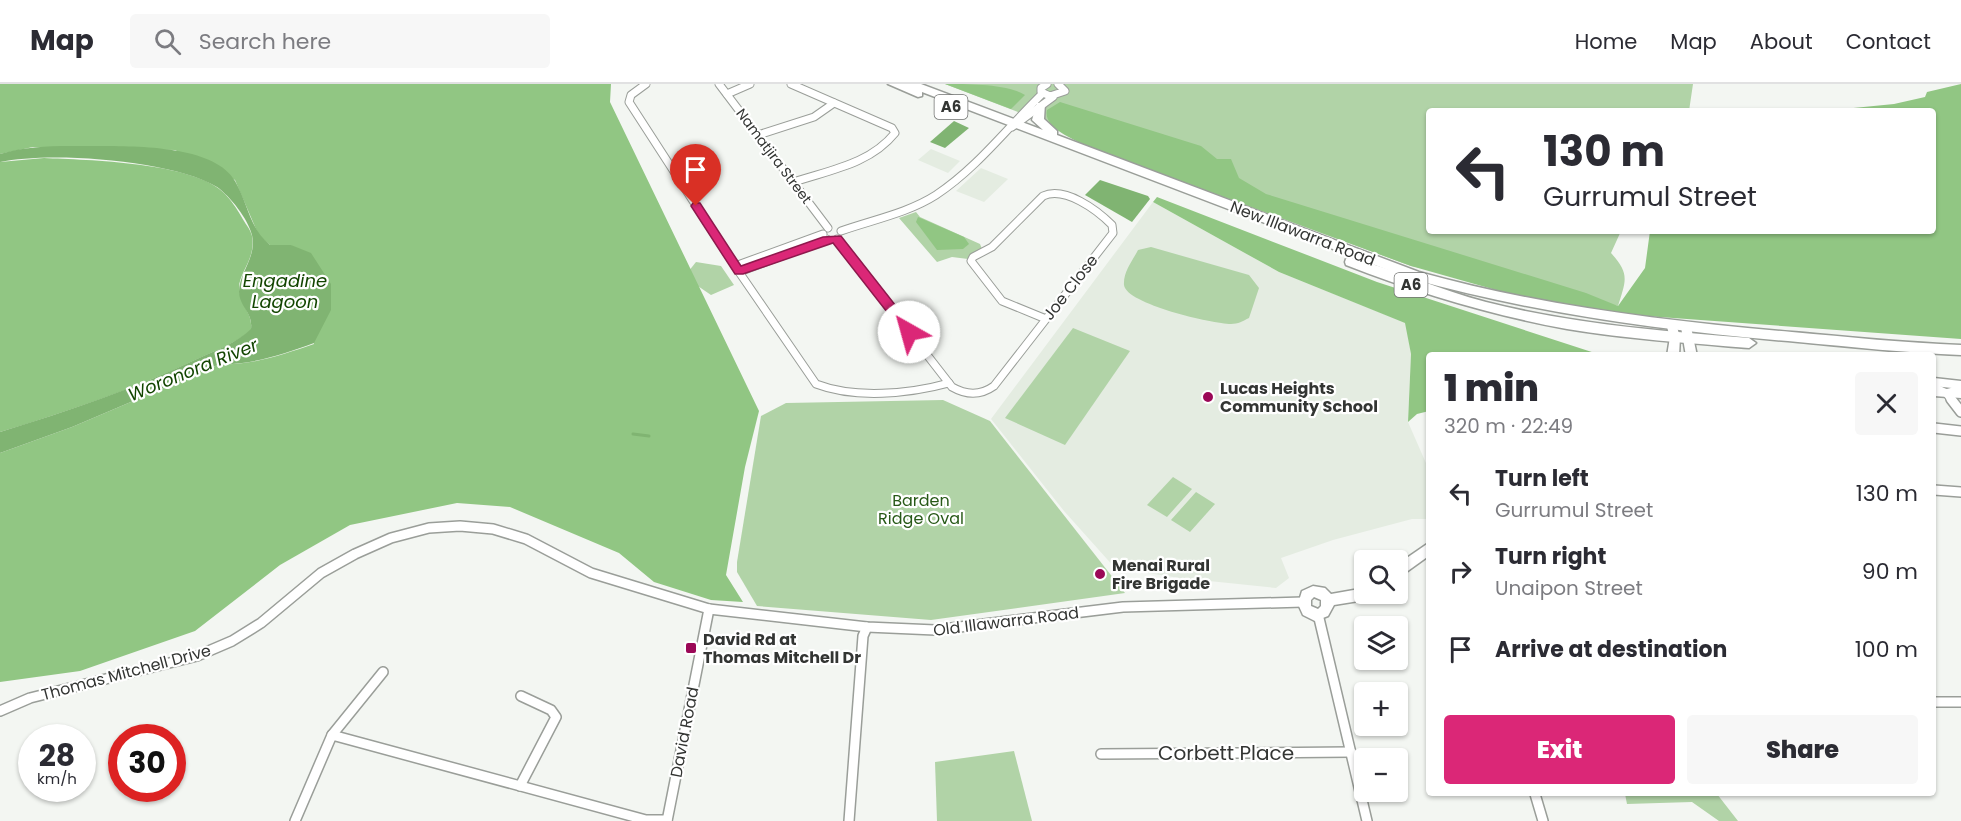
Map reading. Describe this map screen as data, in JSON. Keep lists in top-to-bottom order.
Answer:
{
  "streets": {
    "highway": ["A6", "New Illawarra Road"],
    "street": [
      "Namatjira Street",
      "Joe Close",
      "Old Illawarra Road",
      "Thomas Mitchell Drive",
      "David Road",
      "Corbett Place"
    ]
  },
  "crossings": [
    ["Old Illawarra Road", "Thomas Mitchell Drive"],
    ["Old Illawarra Road", "David Road"],
    ["Thomas Mitchell Drive", "David Road"]
  ],
  "water": ["Engadine Lagoon", "Woronora River"],
  "parks": ["Barden Ridge Oval"],
  "places": {
    "other": ["Lucas Heights Community School", "Menai Rural Fire Brigade"],
    "transit": ["David Rd at Thomas Mitchell Dr"]
  },
  "page": {
    "header": "Map",
    "search": "Search here",
    "nav": [
      "Home",
      "Map",
      "About",
      "Contact"
    ],
    "turn": ["130 m", "Gurrumul Street"],
    "heading": ["1 min", "320 m · 22:49"],
    "list": [
      {
        "name": "Turn left",
        "note": "Gurrumul Street",
        "value": "130 m"
      },
      {
        "name": "Turn right",
        "note": "Unaipon Street",
        "value": "90 m"
      },
      {
        "name": "Arrive at destination",
        "value": "100 m"
      }
    ],
    "map_buttons": ["+", "−"],
    "buttons": ["Exit", "Share"],
    "speed": "28 km/h",
    "limit": "30"
  }
}
